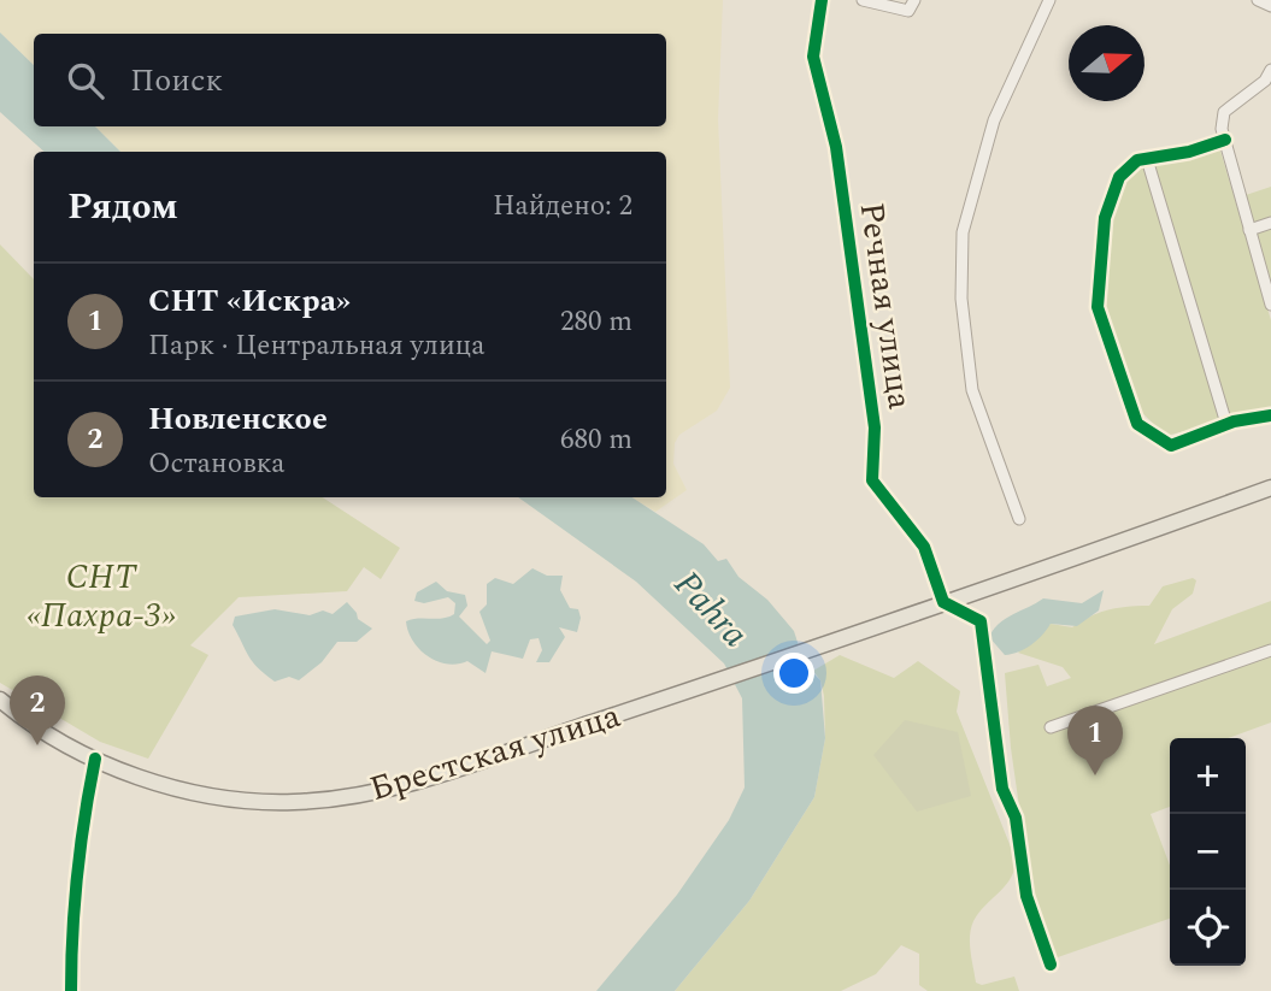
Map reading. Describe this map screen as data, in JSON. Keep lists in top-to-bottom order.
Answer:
{
  "streets": {
    "main road": ["Брестская улица"],
    "street": ["Речная улица"]
  },
  "crossings": [
    ["Речная улица", "Брестская улица"]
  ],
  "water": ["Pahra"],
  "parks": ["СНТ «Пахра-3»"],
  "north": "right",
  "page": {
    "search": "Поиск",
    "heading": ["Рядом", "Найдено: 2"],
    "list": [
      {
        "mark": "1",
        "name": "СНТ «Искра»",
        "note": "Парк · Центральная улица",
        "value": "280 m"
      },
      {
        "mark": "2",
        "name": "Новленское",
        "note": "Остановка",
        "value": "680 m"
      }
    ],
    "pins": ["2", "1"],
    "map_buttons": ["+", "−"]
  }
}
